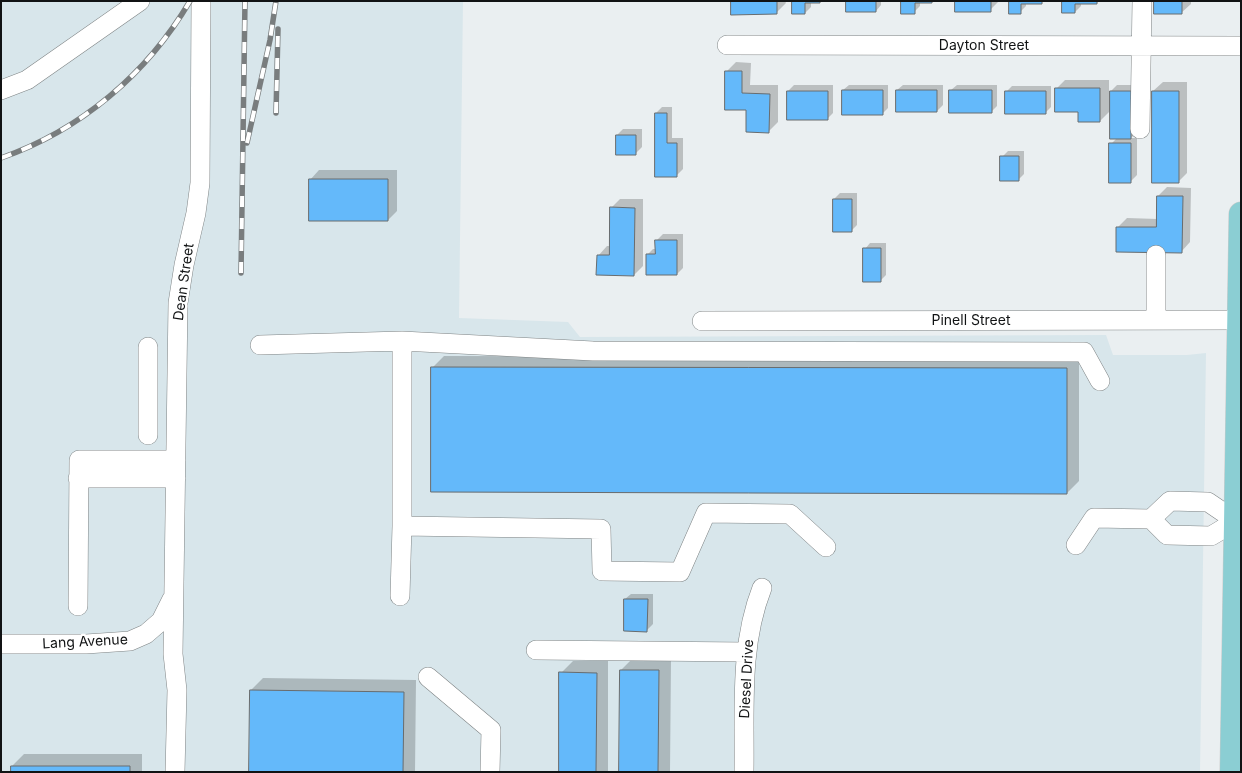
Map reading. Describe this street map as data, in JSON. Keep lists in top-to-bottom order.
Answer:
{
  "streets": {
    "street": [
      "Dayton Street",
      "Dean Street",
      "Pinell Street",
      "Lang Avenue",
      "Diesel Drive"
    ]
  },
  "crossings": [
    ["Dean Street", "Lang Avenue"]
  ]
}
